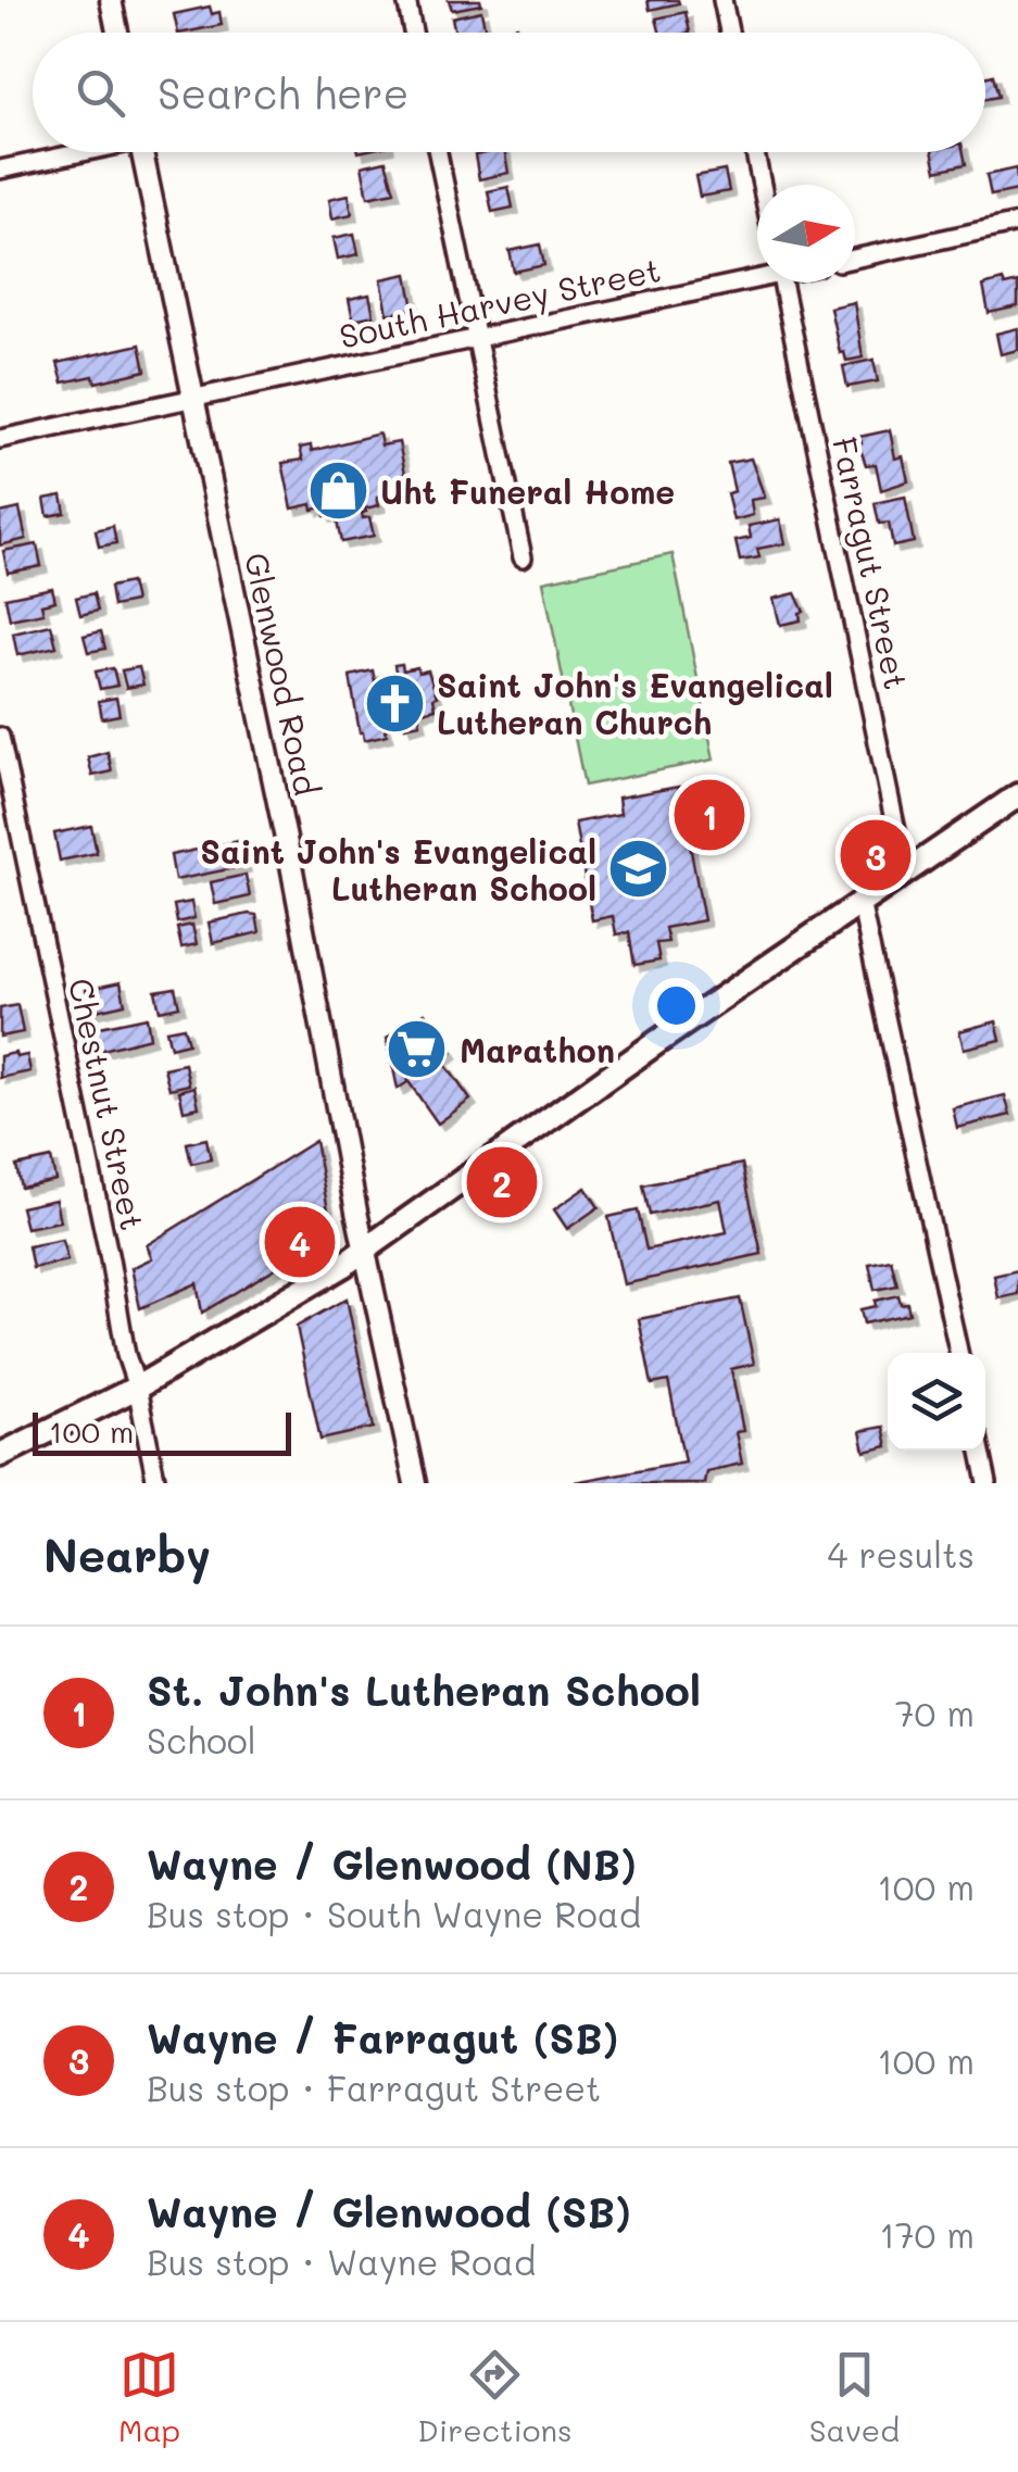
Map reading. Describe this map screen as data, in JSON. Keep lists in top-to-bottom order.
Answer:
{
  "streets": {
    "street": [
      "South Harvey Street",
      "Farragut Street",
      "Glenwood Road",
      "Chestnut Street"
    ]
  },
  "crossings": [
    ["South Harvey Street", "Glenwood Road"]
  ],
  "places": {
    "shop": ["Uht Funeral Home"],
    "church": ["Saint John's Evangelical Lutheran Church"],
    "school or university": ["Saint John's Evangelical Lutheran School"],
    "supermarket": ["Marathon"]
  },
  "scale_bar": "100 m",
  "north": "right",
  "page": {
    "search": "Search here",
    "pins": [
      "1",
      "3",
      "2",
      "4"
    ],
    "scale": "100 m",
    "heading": ["Nearby", "4 results"],
    "list": [
      {
        "mark": "1",
        "name": "St. John's Lutheran School",
        "note": "School",
        "value": "70 m"
      },
      {
        "mark": "2",
        "name": "Wayne / Glenwood (NB)",
        "note": "Bus stop · South Wayne Road",
        "value": "100 m"
      },
      {
        "mark": "3",
        "name": "Wayne / Farragut (SB)",
        "note": "Bus stop · Farragut Street",
        "value": "100 m"
      },
      {
        "mark": "4",
        "name": "Wayne / Glenwood (SB)",
        "note": "Bus stop · Wayne Road",
        "value": "170 m"
      }
    ],
    "nav": ["Map", "Directions", "Saved"]
  }
}
